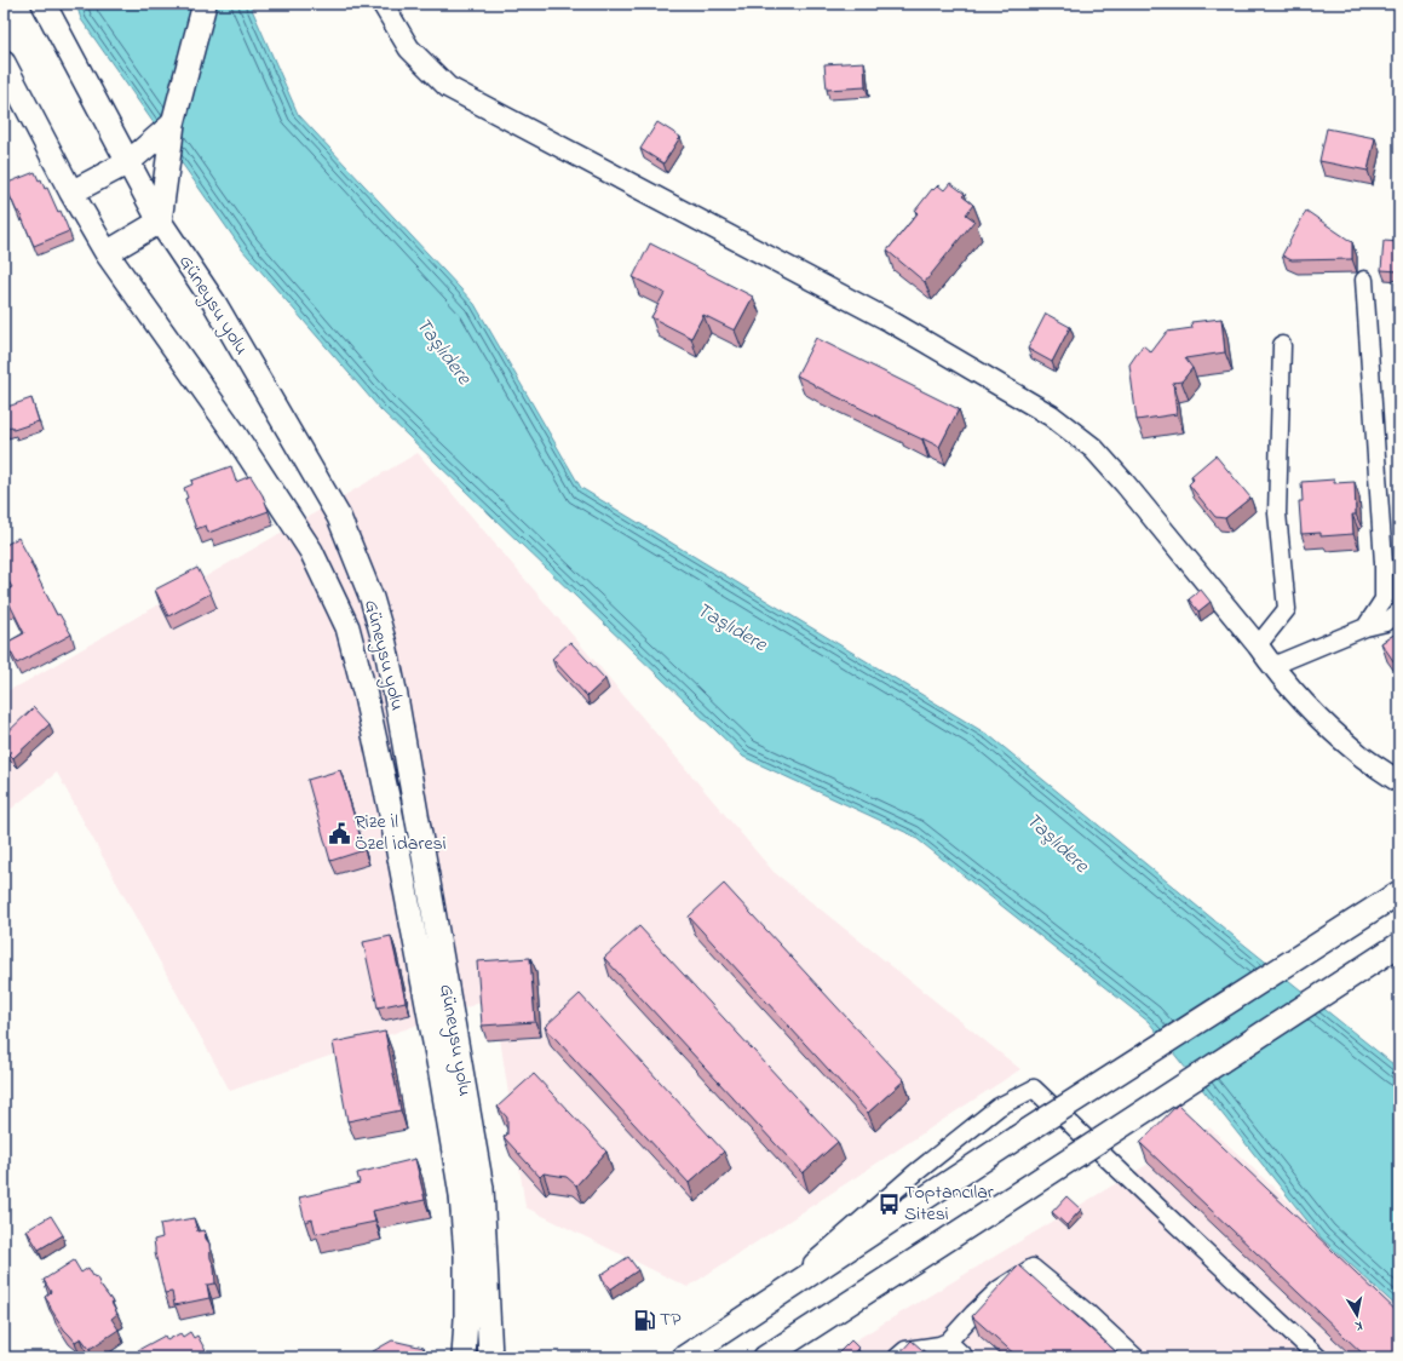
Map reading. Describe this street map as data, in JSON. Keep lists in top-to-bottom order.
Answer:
{
  "streets": {
    "main road": ["Güneysu yolu"]
  },
  "water": ["Taşlıdere"],
  "places": {
    "public building": ["Rize İl Özel İdaresi"],
    "bus stop": ["Toptancılar Sitesi"],
    "fuel station": ["TP"]
  },
  "north": "bottom"
}
